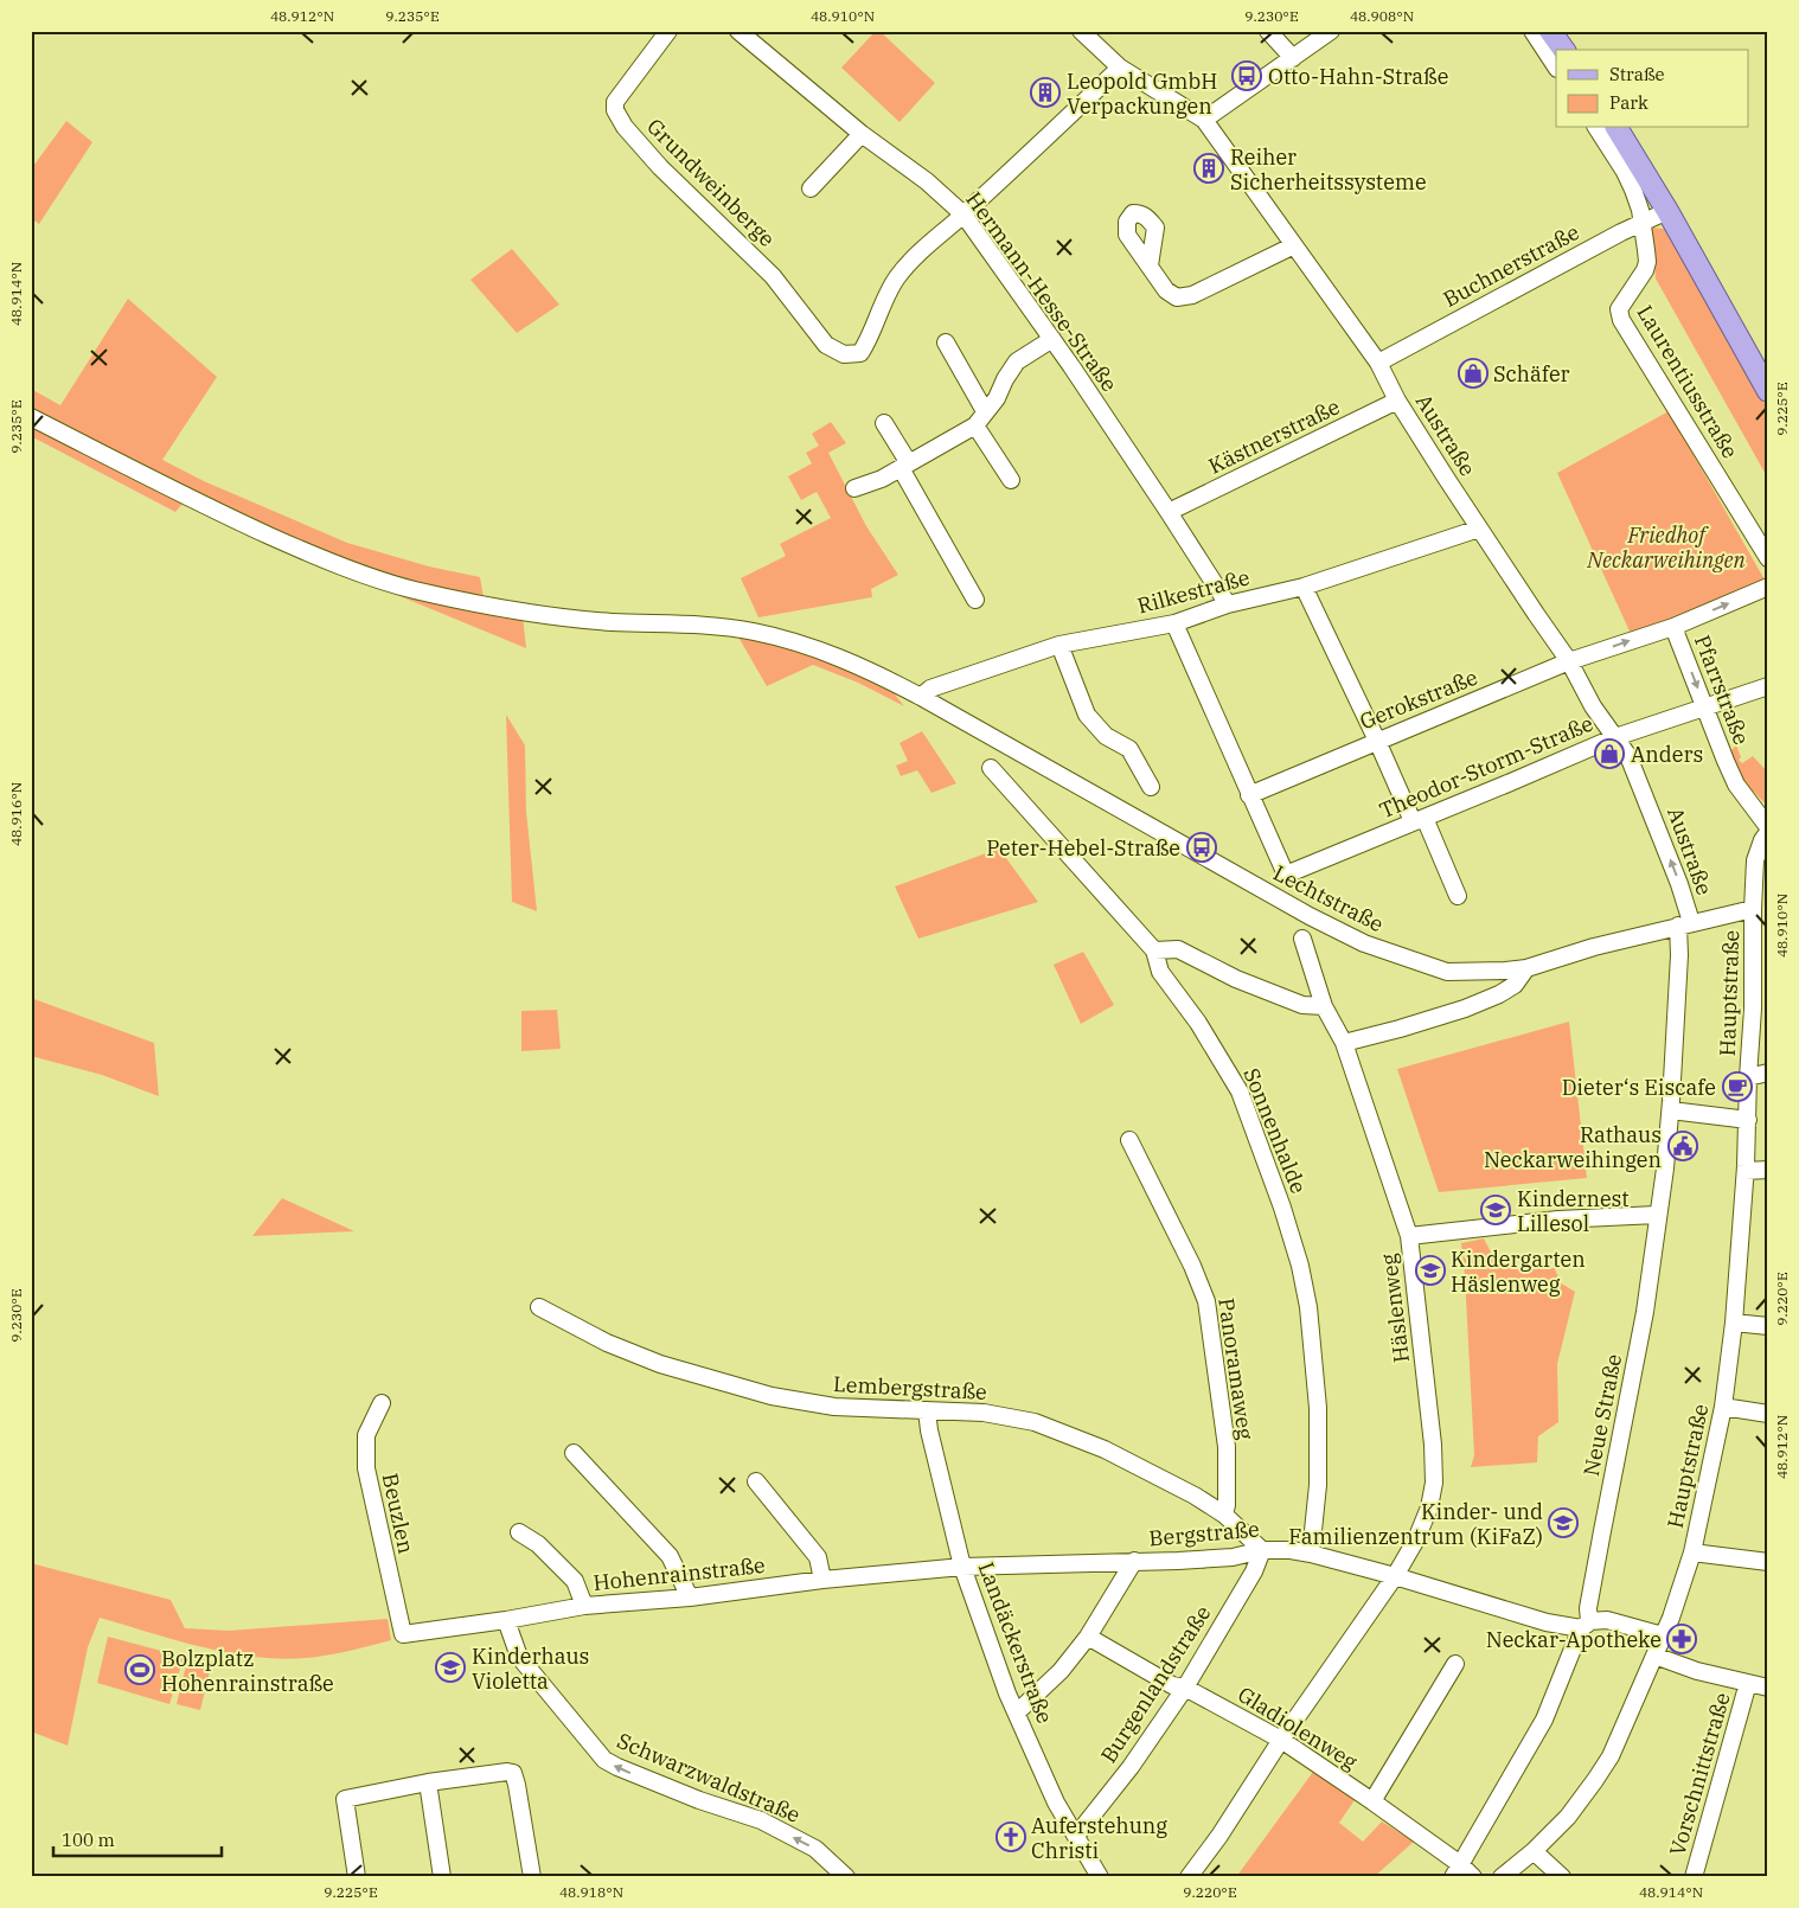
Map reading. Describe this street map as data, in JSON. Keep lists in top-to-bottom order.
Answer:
{
  "streets": {
    "street": [
      "Grundweinberge",
      "Buchnerstraße",
      "Hermann-Hesse-Straße",
      "Laurentiusstraße",
      "Austraße",
      "Kästnerstraße",
      "Rilkestraße",
      "Pfarrstraße",
      "Gerokstraße",
      "Theodor-Storm-Straße",
      "Lechtstraße",
      "Hauptstraße",
      "Sonnenhalde",
      "Häslenweg",
      "Panoramaweg",
      "Lembergstraße",
      "Neue Straße",
      "Beuzlen",
      "Bergstraße",
      "Hohenrainstraße",
      "Landäckerstraße",
      "Burgenlandstraße",
      "Gladiolenweg",
      "Vorschnittstraße",
      "Schwarzwaldstraße"
    ]
  },
  "crossings": [
    ["Grundweinberge", "Hermann-Hesse-Straße"],
    ["Buchnerstraße", "Laurentiusstraße"],
    ["Buchnerstraße", "Austraße"],
    ["Hermann-Hesse-Straße", "Kästnerstraße"],
    ["Hermann-Hesse-Straße", "Rilkestraße"],
    ["Austraße", "Kästnerstraße"],
    ["Austraße", "Rilkestraße"],
    ["Austraße", "Gerokstraße"],
    ["Austraße", "Theodor-Storm-Straße"],
    ["Austraße", "Lechtstraße"],
    ["Austraße", "Neue Straße"],
    ["Rilkestraße", "Lechtstraße"],
    ["Pfarrstraße", "Gerokstraße"],
    ["Pfarrstraße", "Theodor-Storm-Straße"],
    ["Gerokstraße", "Theodor-Storm-Straße"],
    ["Lechtstraße", "Hauptstraße"],
    ["Lechtstraße", "Neue Straße"],
    ["Hauptstraße", "Bergstraße"],
    ["Sonnenhalde", "Bergstraße"],
    ["Häslenweg", "Bergstraße"],
    ["Häslenweg", "Gladiolenweg"],
    ["Panoramaweg", "Lembergstraße"],
    ["Lembergstraße", "Bergstraße"],
    ["Lembergstraße", "Landäckerstraße"],
    ["Lembergstraße", "Burgenlandstraße"],
    ["Neue Straße", "Bergstraße"],
    ["Neue Straße", "Gladiolenweg"],
    ["Beuzlen", "Hohenrainstraße"],
    ["Bergstraße", "Hohenrainstraße"],
    ["Bergstraße", "Landäckerstraße"],
    ["Bergstraße", "Burgenlandstraße"],
    ["Hohenrainstraße", "Landäckerstraße"],
    ["Hohenrainstraße", "Schwarzwaldstraße"],
    ["Landäckerstraße", "Burgenlandstraße"],
    ["Burgenlandstraße", "Gladiolenweg"]
  ],
  "one_way": ["Pfarrstraße", "Schwarzwaldstraße"],
  "parks": ["Friedhof Neckarweihingen"],
  "places": {
    "bus stop": ["Otto-Hahn-Straße", "Peter-Hebel-Straße"],
    "building": ["Leopold GmbH Verpackungen", "Reiher Sicherheitssysteme"],
    "shop": ["Schäfer", "Anders"],
    "cafe": ["Dieter‘s Eiscafe"],
    "public building": ["Rathaus Neckarweihingen"],
    "school or university": [
      "Kindernest Lillesol",
      "Kindergarten Häslenweg",
      "Kinder- und Familienzentrum (KiFaZ)",
      "Kinderhaus Violetta"
    ],
    "pharmacy": ["Neckar-Apotheke"],
    "sports": ["Bolzplatz Hohenrainstraße"],
    "church": ["Auferstehung Christi"]
  },
  "legend": ["Straße", "Park"],
  "scale_bar": "100 m",
  "coordinates": [
    "48.912°N",
    "9.235°E",
    "48.910°N",
    "9.230°E",
    "48.908°N",
    "48.914°N",
    "9.225°E",
    "48.916°N",
    "9.220°E",
    "48.918°N"
  ]
}
